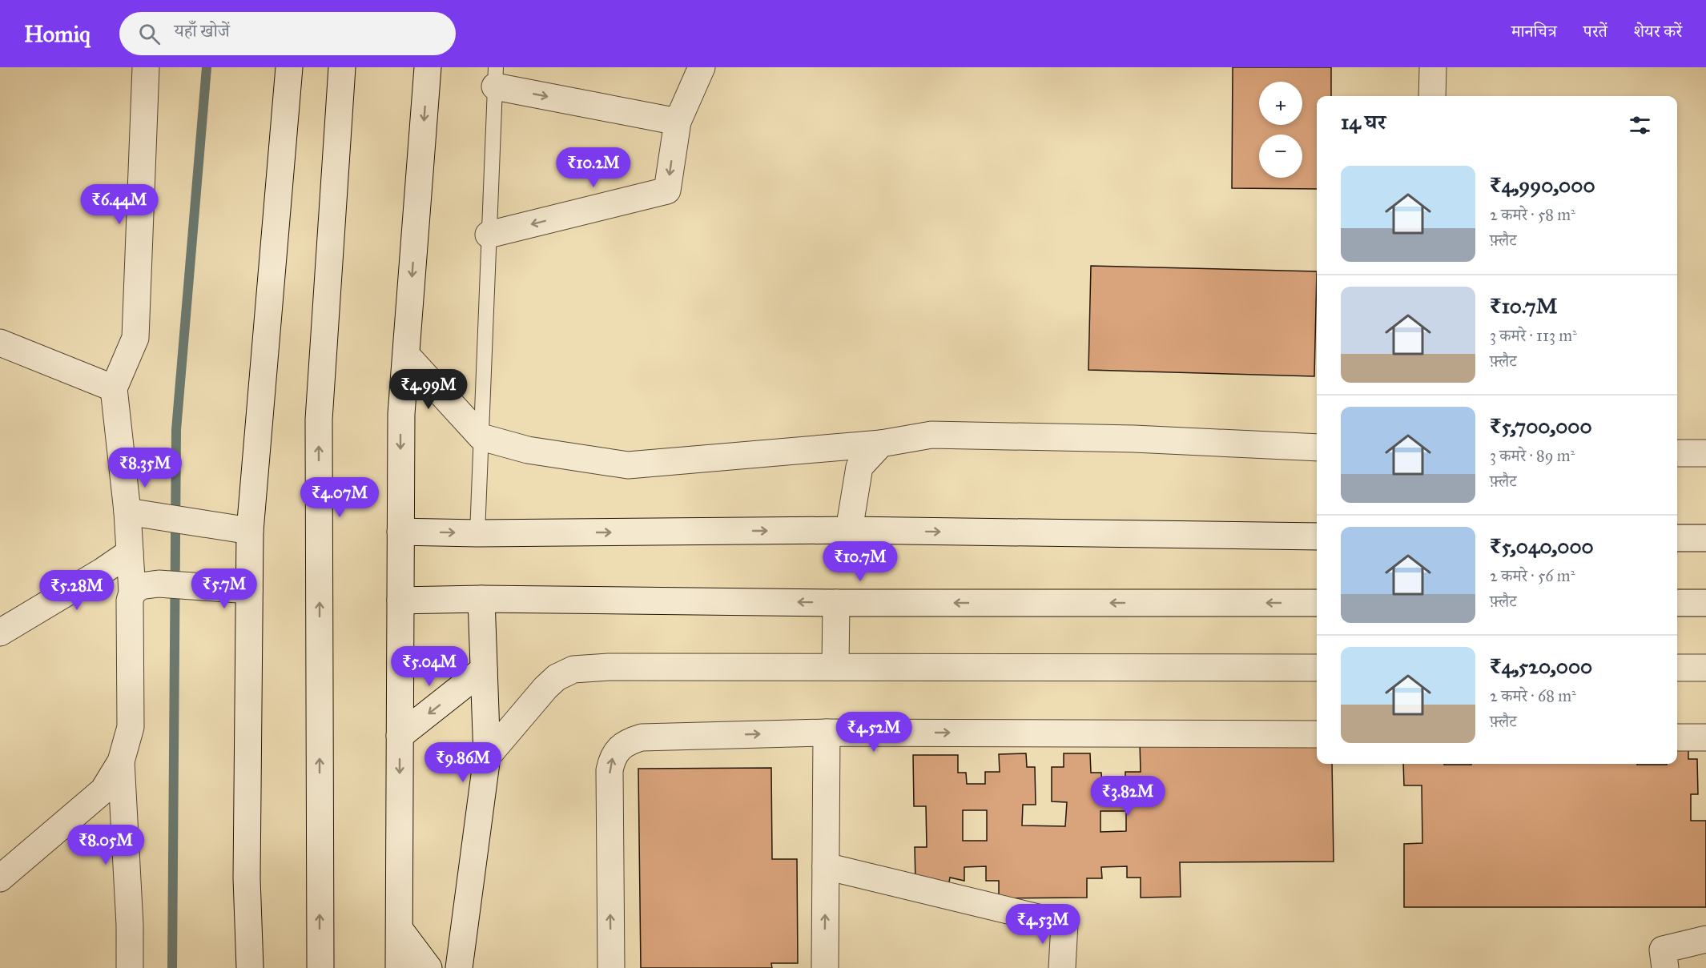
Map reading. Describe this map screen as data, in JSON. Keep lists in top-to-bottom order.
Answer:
{
  "page": {
    "header": "Homiq",
    "search": "यहाँ खोजें",
    "nav": ["मानचित्र", "परतें", "शेयर करें"],
    "map_buttons": ["+", "−"],
    "heading": "14 घर",
    "price": [
      "₹10.2M",
      "₹6.44M",
      "₹4.99M",
      "₹8.35M",
      "₹4.07M",
      "₹10.7M",
      "₹5.7M",
      "₹5.28M",
      "₹5.04M",
      "₹4.52M",
      "₹9.86M",
      "₹3.82M",
      "₹8.05M",
      "₹4.53M"
    ],
    "list": [
      {
        "name": "₹4,990,000",
        "note": "2 कमरे · 58 m² · फ़्लैट"
      },
      {
        "name": "₹10.7M",
        "note": "3 कमरे · 113 m² · फ़्लैट"
      },
      {
        "name": "₹5,700,000",
        "note": "3 कमरे · 89 m² · फ़्लैट"
      },
      {
        "name": "₹5,040,000",
        "note": "2 कमरे · 56 m² · फ़्लैट"
      },
      {
        "name": "₹4,520,000",
        "note": "2 कमरे · 68 m² · फ़्लैट"
      }
    ]
  }
}
